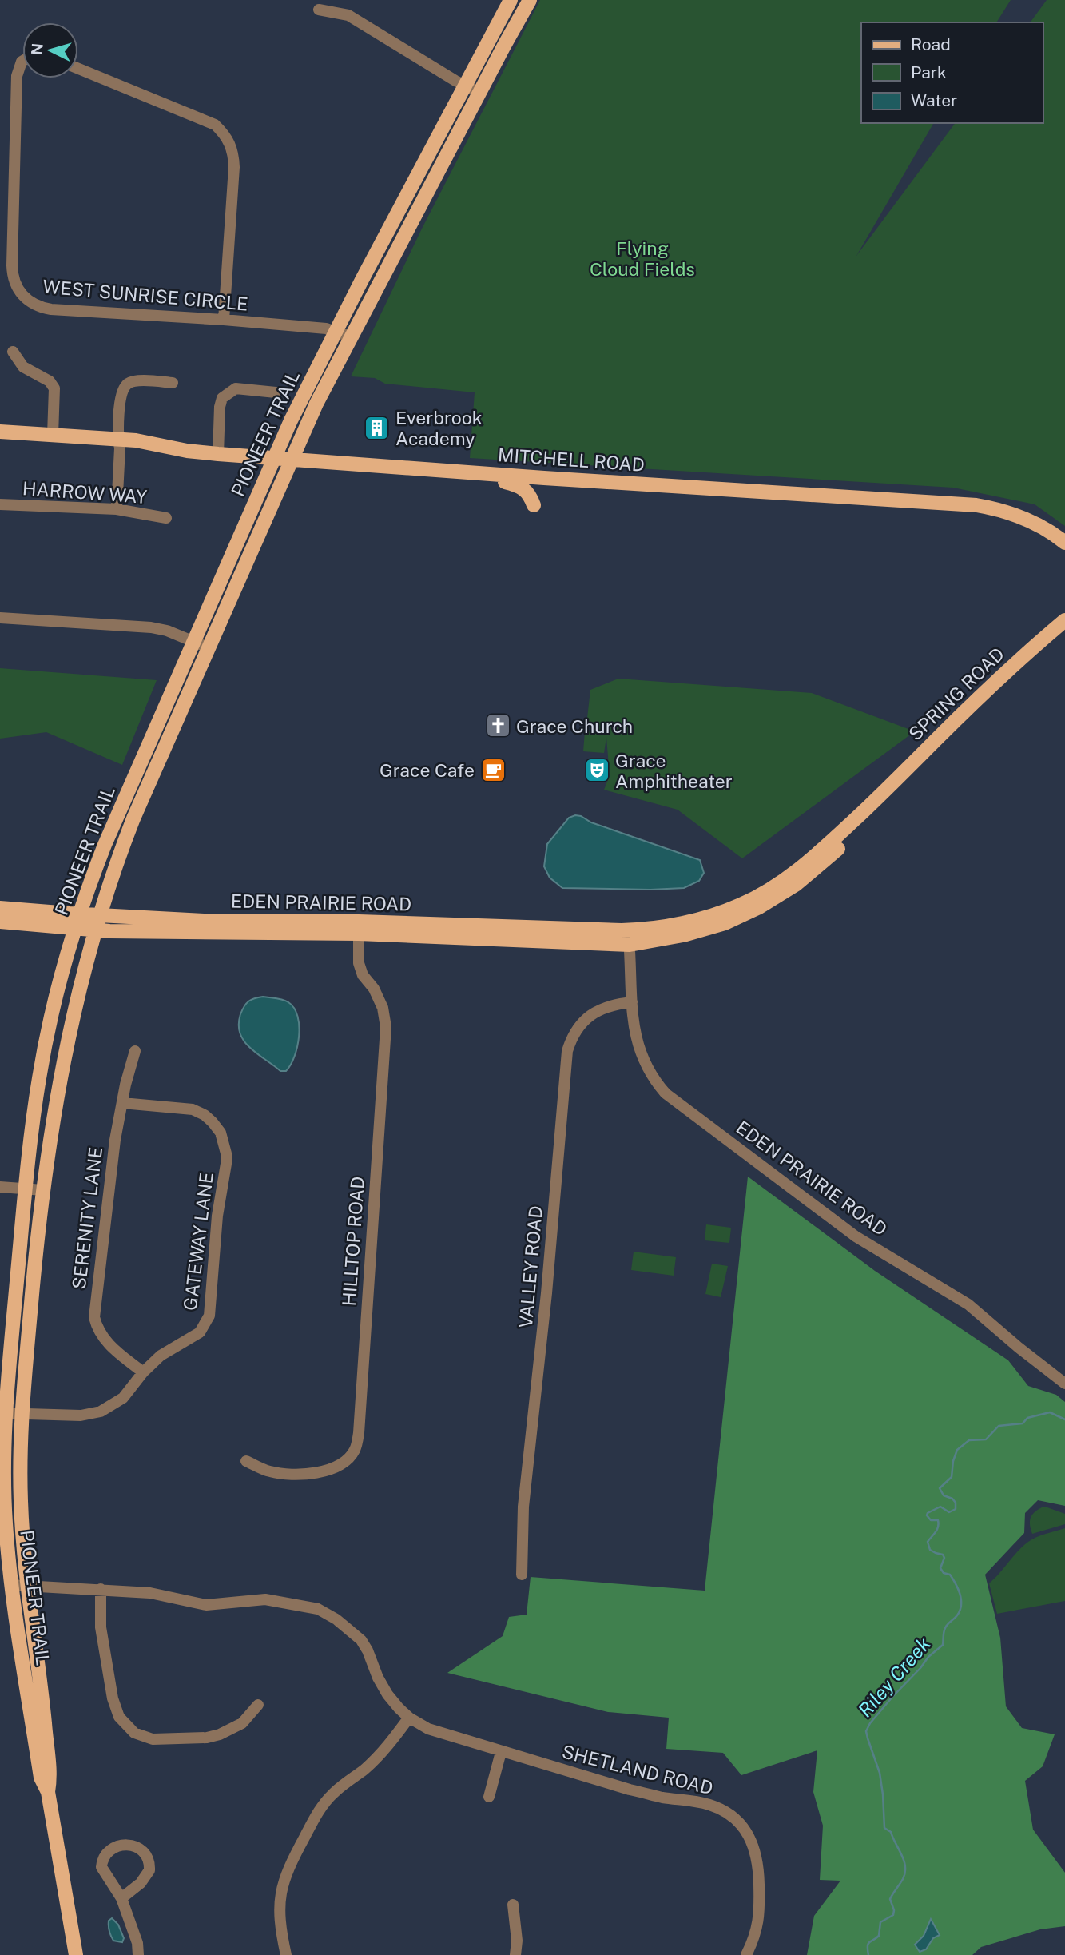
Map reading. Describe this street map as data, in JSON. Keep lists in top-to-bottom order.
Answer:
{
  "streets": {
    "main road": [
      "PIONEER TRAIL",
      "MITCHELL ROAD",
      "SPRING ROAD",
      "EDEN PRAIRIE ROAD"
    ],
    "street": [
      "WEST SUNRISE CIRCLE",
      "HARROW WAY",
      "SERENITY LANE",
      "GATEWAY LANE",
      "HILLTOP ROAD",
      "VALLEY ROAD",
      "SHETLAND ROAD"
    ]
  },
  "crossings": [
    ["WEST SUNRISE CIRCLE", "PIONEER TRAIL"],
    ["PIONEER TRAIL", "MITCHELL ROAD"],
    ["PIONEER TRAIL", "EDEN PRAIRIE ROAD"],
    ["PIONEER TRAIL", "GATEWAY LANE"],
    ["PIONEER TRAIL", "SHETLAND ROAD"],
    ["SPRING ROAD", "EDEN PRAIRIE ROAD"],
    ["EDEN PRAIRIE ROAD", "HILLTOP ROAD"],
    ["EDEN PRAIRIE ROAD", "VALLEY ROAD"],
    ["SERENITY LANE", "GATEWAY LANE"]
  ],
  "water": ["Riley Creek"],
  "parks": ["Flying Cloud Fields"],
  "places": {
    "building": ["Everbrook Academy"],
    "church": ["Grace Church"],
    "cafe": ["Grace Cafe"],
    "theatre": ["Grace Amphitheater"]
  },
  "legend": ["Road", "Park", "Water"],
  "north": "left"
}
